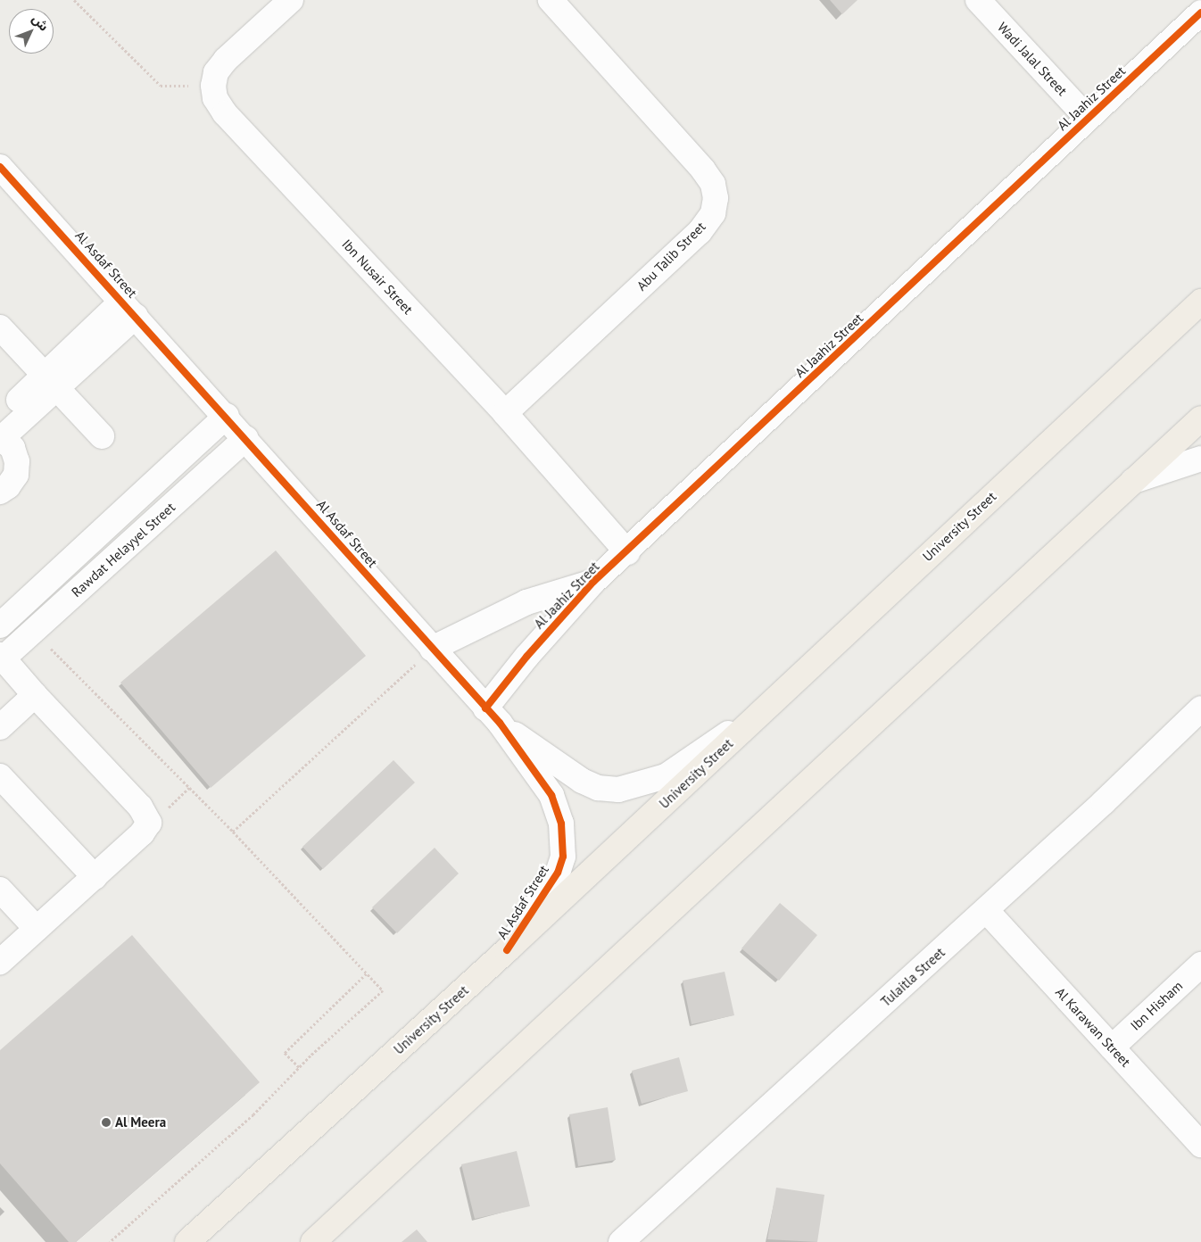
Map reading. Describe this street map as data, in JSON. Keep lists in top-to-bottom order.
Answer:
{
  "streets": {
    "main road": ["University Street"],
    "street": [
      "Wadi Jalal Street",
      "Al Jaahiz Street",
      "Abu Talib Street",
      "Al Asdaf Street",
      "Ibn Nusair Street",
      "Rawdat Helayyel Street",
      "Tulaitla Street",
      "Ibn Hisham",
      "Al Karawan Street"
    ]
  },
  "crossings": [
    ["Wadi Jalal Street", "Al Jaahiz Street"],
    ["Al Jaahiz Street", "Al Asdaf Street"],
    ["Al Jaahiz Street", "Ibn Nusair Street"],
    ["Abu Talib Street", "Ibn Nusair Street"],
    ["Al Asdaf Street", "University Street"],
    ["Al Asdaf Street", "Rawdat Helayyel Street"],
    ["Tulaitla Street", "Al Karawan Street"],
    ["Ibn Hisham", "Al Karawan Street"]
  ],
  "places": ["Al Meera"],
  "north": "top right"
}
